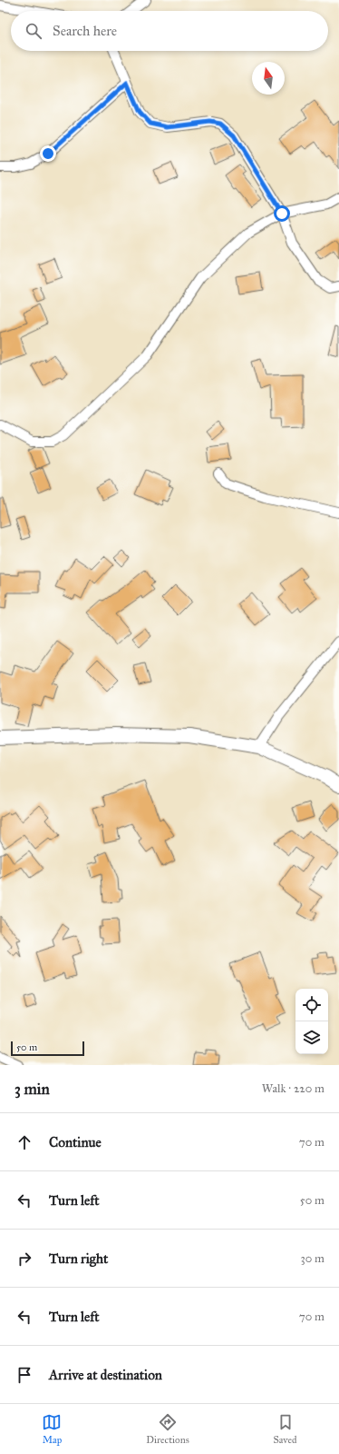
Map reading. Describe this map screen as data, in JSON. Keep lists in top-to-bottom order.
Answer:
{
  "scale_bar": "50 m",
  "north": "top",
  "page": {
    "search": "Search here",
    "scale": "50 m",
    "heading": ["3 min", "Walk · 220 m"],
    "list": [
      ["Continue", "70 m"],
      ["Turn left", "50 m"],
      ["Turn right", "30 m"],
      ["Turn left", "70 m"],
      "Arrive at destination"
    ],
    "nav": ["Map", "Directions", "Saved"]
  }
}
